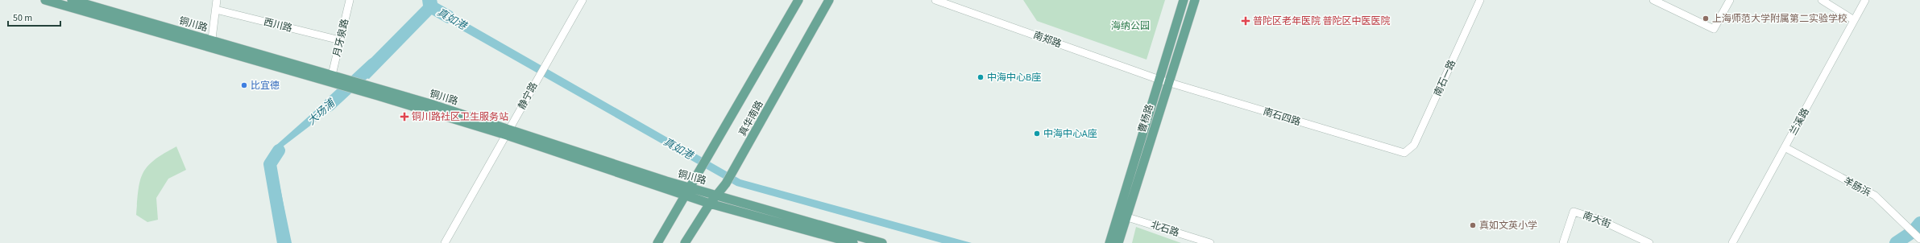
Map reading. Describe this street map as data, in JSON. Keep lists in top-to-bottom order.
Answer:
{
  "streets": {
    "main road": ["铜川路", "真华南路", "曹杨路"],
    "street": [
      "西川路",
      "月牙泉路",
      "南郑路",
      "南石一路",
      "静宁路",
      "南石四路",
      "兰溪路",
      "羊肠浜",
      "南大街",
      "北石路"
    ]
  },
  "crossings": [
    ["铜川路", "月牙泉路"],
    ["铜川路", "静宁路"],
    ["铜川路", "真华南路"],
    ["西川路", "月牙泉路"],
    ["南郑路", "南石四路"],
    ["南郑路", "曹杨路"],
    ["南石一路", "南石四路"],
    ["南石四路", "曹杨路"],
    ["曹杨路", "北石路"],
    ["兰溪路", "羊肠浜"]
  ],
  "water": ["真如港", "大场浦"],
  "parks": ["海纳公园"],
  "places": {
    "other": [
      "上海师范大学附属第二实验学校",
      "中海中心B座",
      "比宜德",
      "中海中心A座",
      "真如文英小学"
    ],
    "health": ["普陀区老年医院 普陀区中医医院", "铜川路社区卫生服务站"]
  },
  "scale_bar": "50 m"
}
